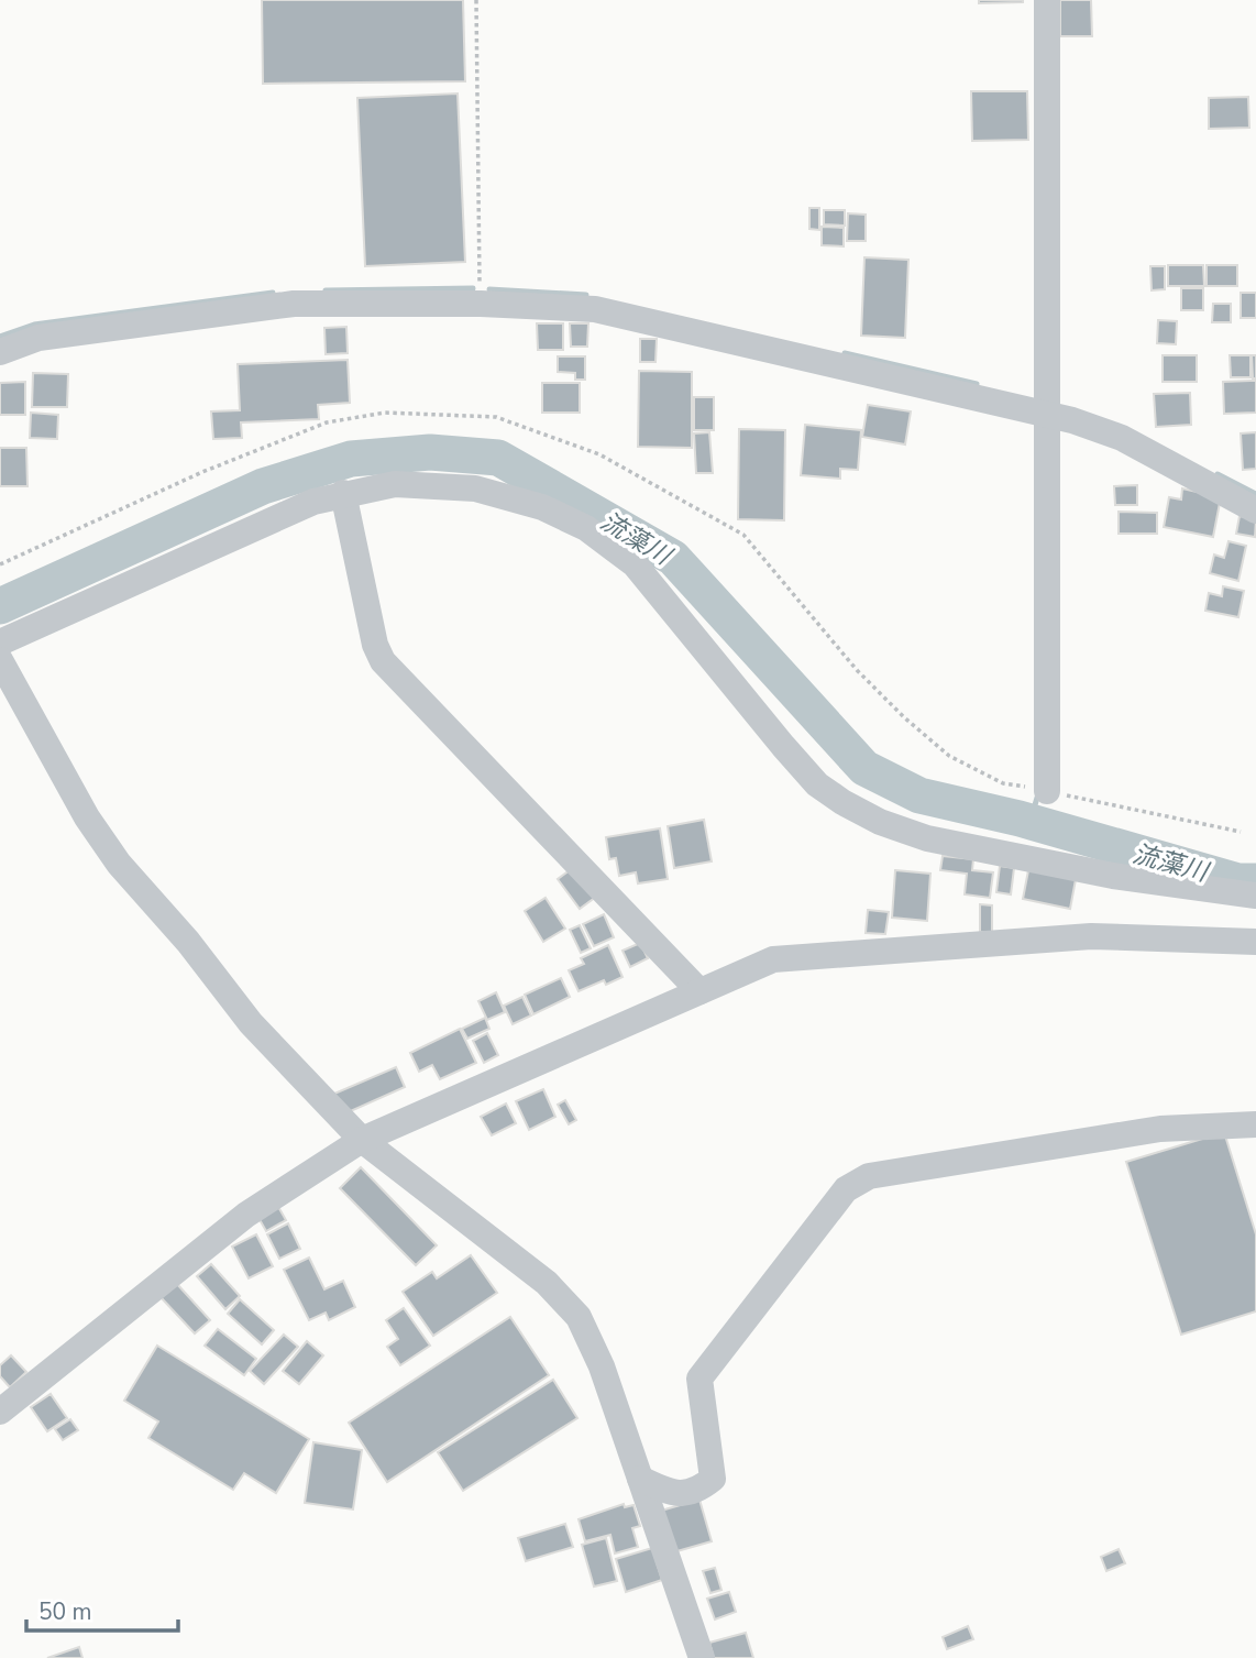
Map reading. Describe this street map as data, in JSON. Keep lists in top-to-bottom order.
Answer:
{
  "water": ["流藻川"],
  "scale_bar": "50 m"
}
